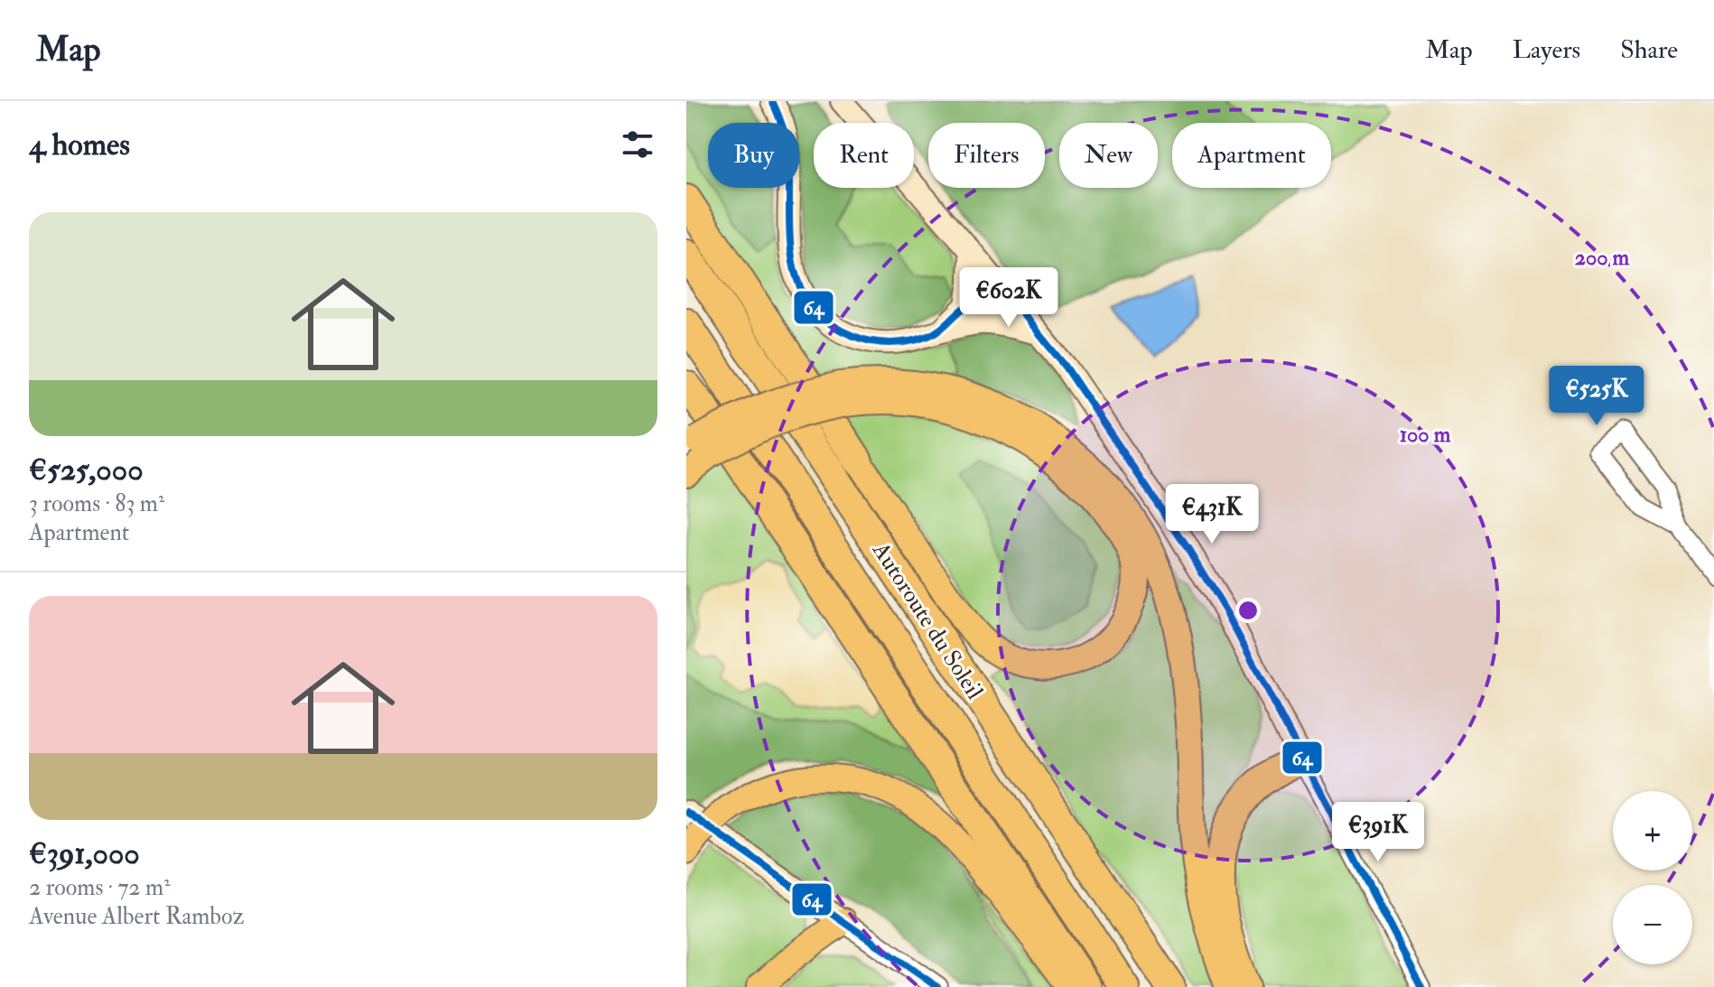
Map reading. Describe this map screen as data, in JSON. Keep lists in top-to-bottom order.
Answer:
{
  "streets": {
    "highway": ["Autoroute du Soleil"]
  },
  "lines": ["transit line 64"],
  "page": {
    "header": "Map",
    "nav": ["Map", "Layers", "Share"],
    "heading": "4 homes",
    "chip": [
      "Buy",
      "Rent",
      "Filters",
      "New",
      "Apartment"
    ],
    "list": [
      {
        "name": "€525,000",
        "note": "3 rooms · 83 m² · Apartment"
      },
      {
        "name": "€391,000",
        "note": "2 rooms · 72 m² · Avenue Albert Ramboz"
      }
    ],
    "price": [
      "€602K",
      "€525K",
      "€431K",
      "€391K"
    ],
    "map_buttons": ["+", "−"]
  },
  "rings": ["200 m", "100 m"]
}
